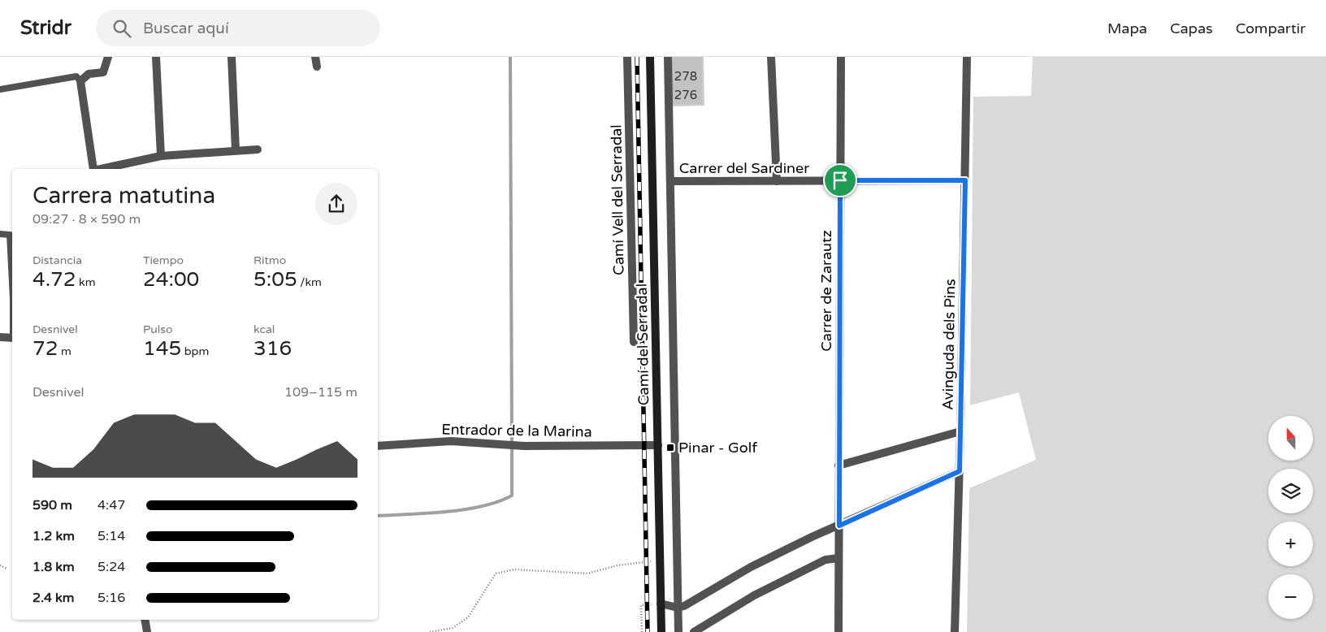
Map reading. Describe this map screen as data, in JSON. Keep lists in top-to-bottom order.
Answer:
{
  "streets": {
    "street": [
      "Carrer del Sardiner",
      "Camí Vell del Serradal",
      "Carrer de Zarautz",
      "Camí del Serradal",
      "Avinguda dels Pins",
      "Entrador de la Marina"
    ]
  },
  "crossings": [
    ["Carrer del Sardiner", "Carrer de Zarautz"],
    ["Carrer del Sardiner", "Avinguda dels Pins"],
    ["Camí del Serradal", "Entrador de la Marina"]
  ],
  "places": {
    "transit": ["Pinar - Golf"]
  },
  "house_numbers": ["278", "276"],
  "north": "top",
  "page": {
    "header": "Stridr",
    "search": "Buscar aquí",
    "nav": ["Mapa", "Capas", "Compartir"],
    "heading": ["Carrera matutina", "09:27 · 8 × 590 m"],
    "stats": [
      ["Distancia", "4.72 km"],
      ["Tiempo", "24:00"],
      ["Ritmo", "5:05 /km"],
      ["Desnivel", "72 m"],
      ["Pulso", "145 bpm"],
      ["kcal", "316"]
    ],
    "chart": ["Desnivel", "109–115 m"],
    "map_buttons": ["+", "−"],
    "list": [
      {
        "name": "590 m",
        "note": "4:47"
      },
      {
        "name": "1.2 km",
        "note": "5:14"
      },
      {
        "name": "1.8 km",
        "note": "5:24"
      },
      {
        "name": "2.4 km",
        "note": "5:16"
      }
    ]
  }
}
